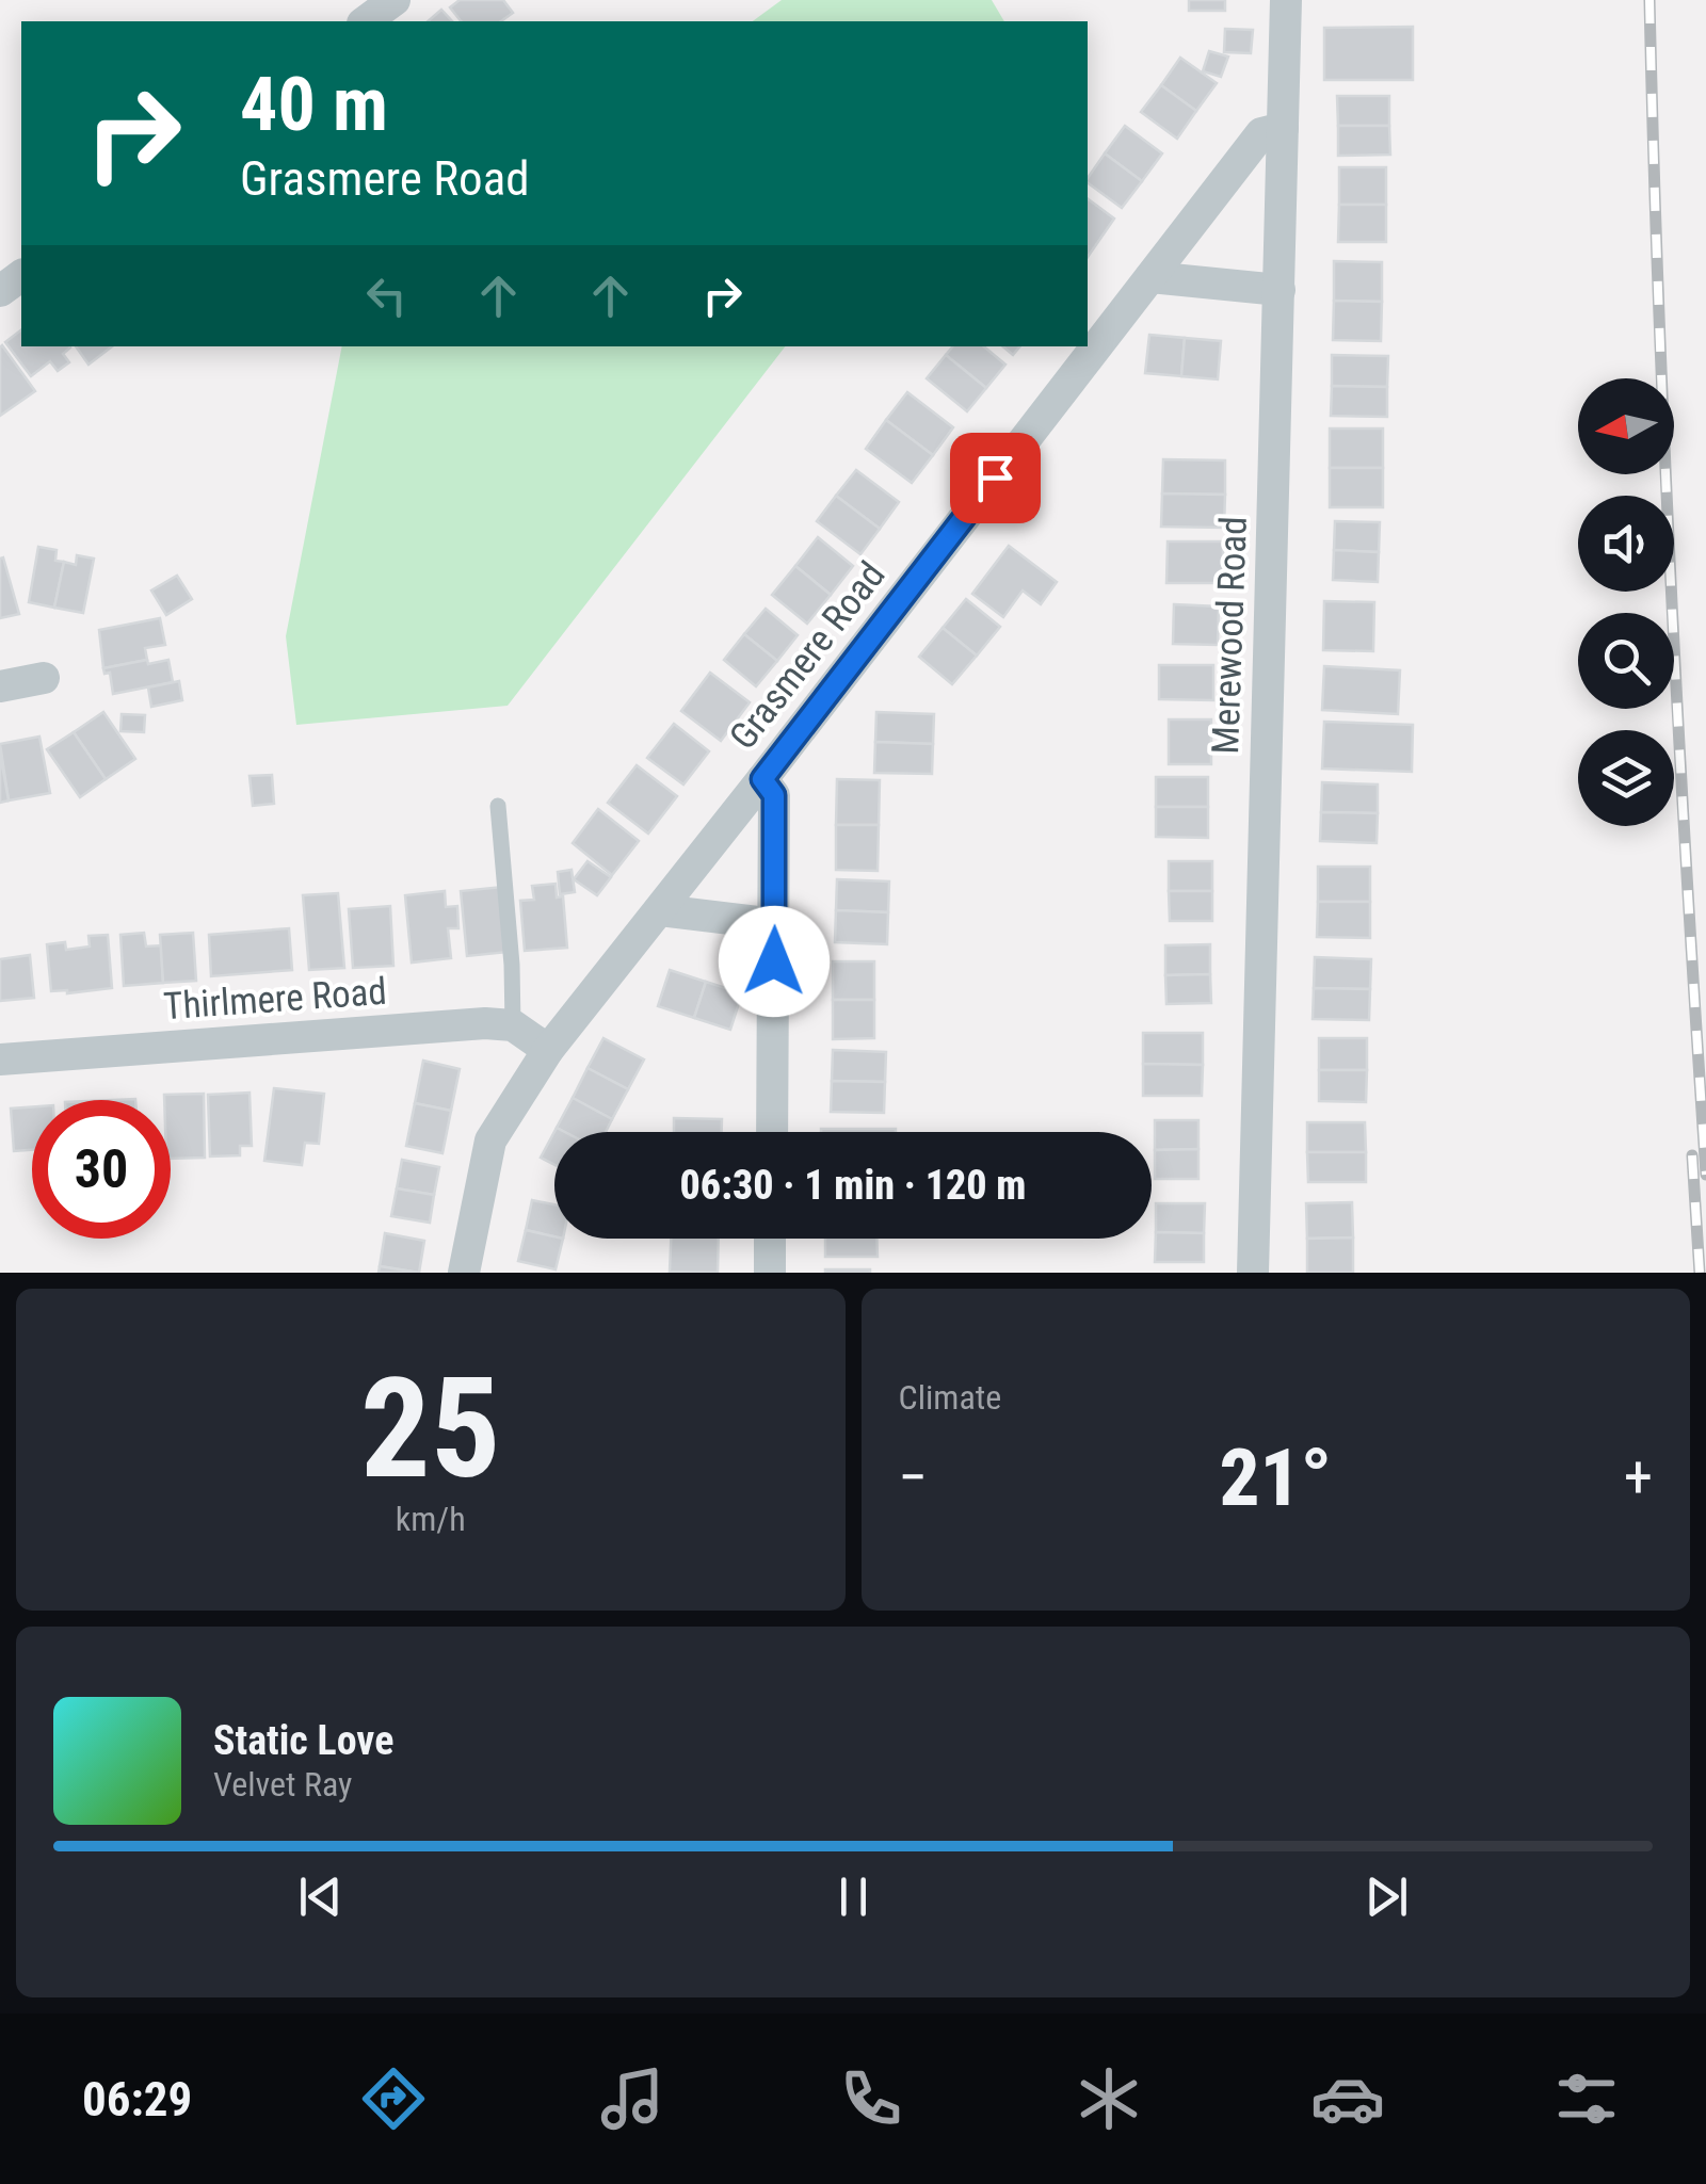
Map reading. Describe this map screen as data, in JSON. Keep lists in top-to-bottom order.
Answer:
{
  "streets": {
    "street": ["Merewood Road", "Grasmere Road", "Thirlmere Road"]
  },
  "crossings": [
    ["Merewood Road", "Grasmere Road"]
  ],
  "north": "left",
  "page": {
    "turn": ["40 m", "Grasmere Road"],
    "limit": "30",
    "trip": "06:30 · 1 min · 120 m",
    "tile": [
      ["25", "km/h"],
      "Climate"
    ],
    "heat": ["−", "21°", "+"],
    "song": ["Static Love", "Velvet Ray"],
    "tabs": "06:29"
  }
}
